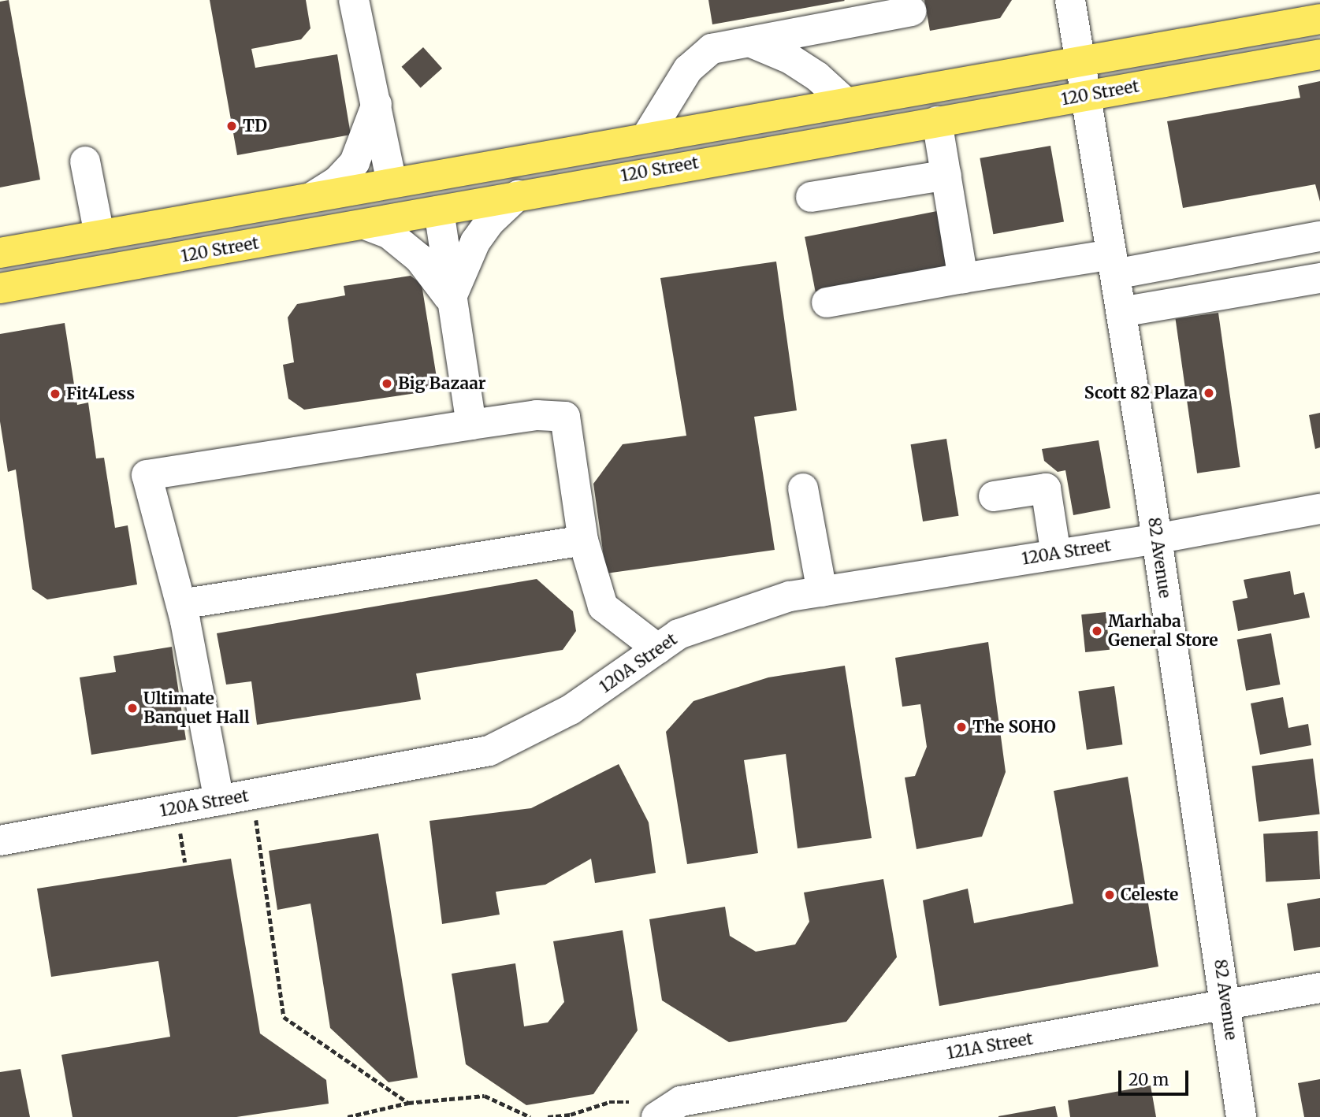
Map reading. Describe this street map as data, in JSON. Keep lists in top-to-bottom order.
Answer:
{
  "streets": {
    "main road": ["120 Street"],
    "street": ["120A Street", "82 Avenue", "121A Street"]
  },
  "crossings": [
    ["120 Street", "82 Avenue"],
    ["120A Street", "82 Avenue"],
    ["82 Avenue", "121A Street"]
  ],
  "places": [
    "TD",
    "Big Bazaar",
    "Scott 82 Plaza",
    "Fit4Less",
    "Marhaba General Store",
    "Ultimate Banquet Hall",
    "The SOHO",
    "Celeste"
  ],
  "scale_bar": "20 m"
}
